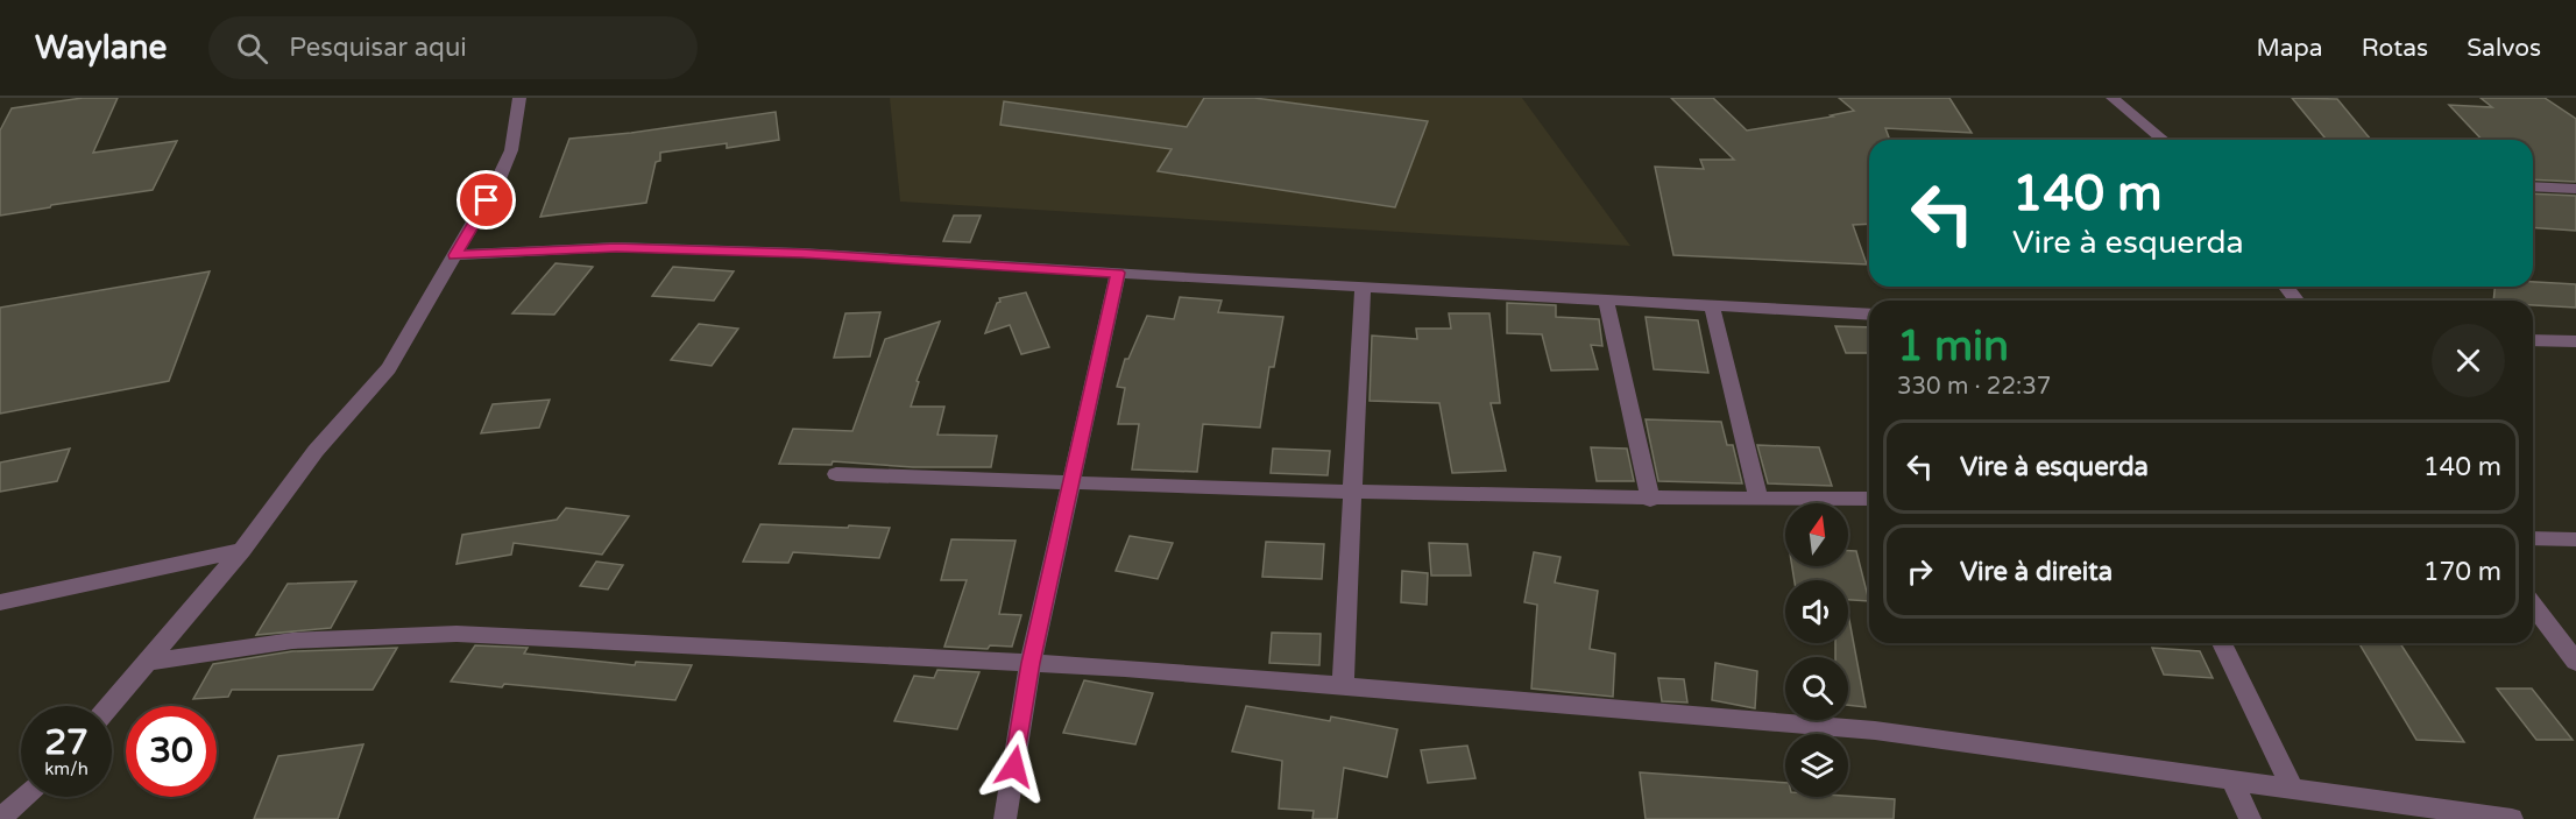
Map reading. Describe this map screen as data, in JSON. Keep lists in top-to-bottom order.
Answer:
{
  "north": "top",
  "page": {
    "header": "Waylane",
    "search": "Pesquisar aqui",
    "nav": ["Mapa", "Rotas", "Salvos"],
    "turn": ["140 m", "Vire à esquerda"],
    "heading": ["1 min", "330 m · 22:37"],
    "list": [
      {
        "name": "Vire à esquerda",
        "value": "140 m"
      },
      {
        "name": "Vire à direita",
        "value": "170 m"
      }
    ],
    "speed": "27 km/h",
    "limit": "30"
  }
}
